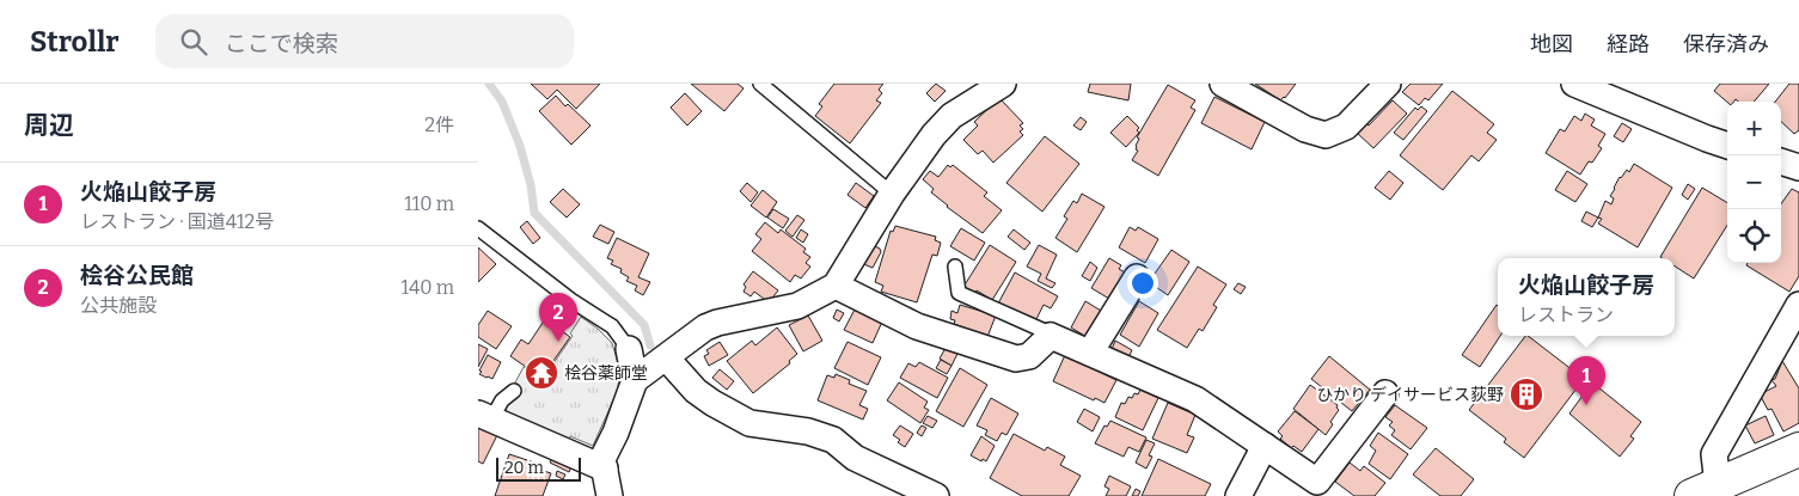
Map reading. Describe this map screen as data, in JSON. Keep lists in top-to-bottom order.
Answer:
{
  "places": {
    "temple": ["桧谷薬師堂"],
    "building": ["ひかり デイサービス荻野"]
  },
  "scale_bar": "20 m",
  "page": {
    "header": "Strollr",
    "search": "ここで検索",
    "nav": ["地図", "経路", "保存済み"],
    "heading": ["周辺", "2件"],
    "map_buttons": ["+", "−"],
    "list": [
      {
        "mark": "1",
        "name": "火焔山餃子房",
        "note": "レストラン · 国道412号",
        "value": "110 m"
      },
      {
        "mark": "2",
        "name": "桧谷公民館",
        "note": "公共施設",
        "value": "140 m"
      }
    ],
    "popup": ["火焔山餃子房", "レストラン"],
    "pins": ["2", "1"],
    "scale": "20 m"
  }
}
